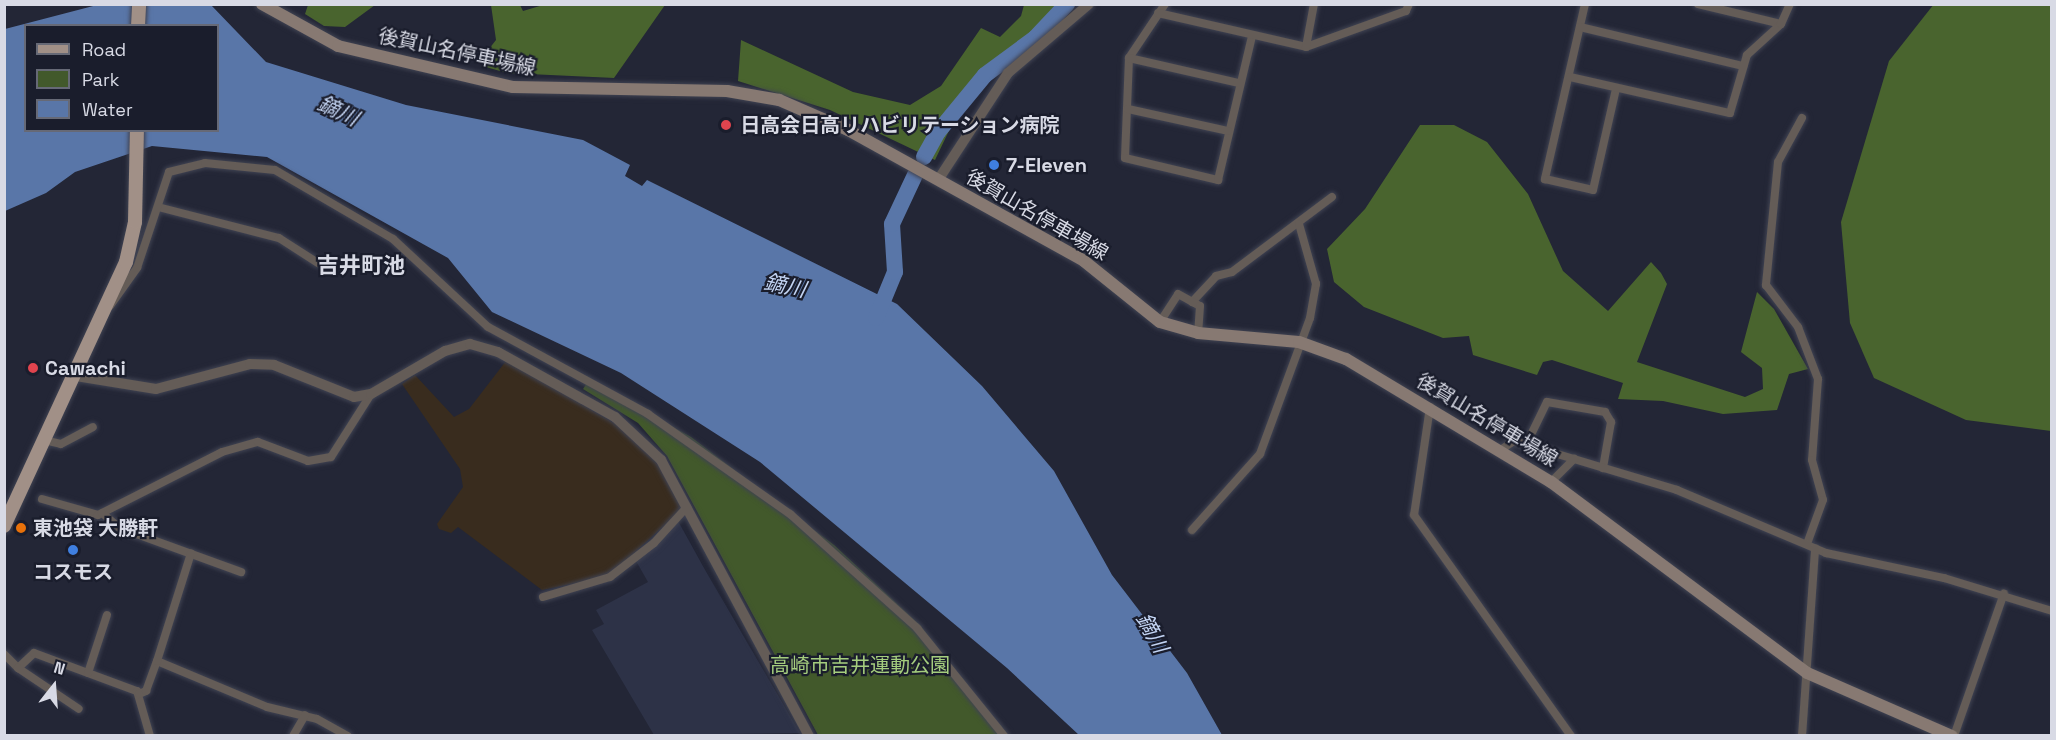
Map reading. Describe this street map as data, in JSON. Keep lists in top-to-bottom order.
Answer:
{
  "streets": {
    "main road": ["後賀山名停車場線"]
  },
  "districts": ["吉井町池"],
  "water": ["鏑川"],
  "parks": ["高崎市吉井運動公園"],
  "places": [
    "日高会日高リハビリテーション病院",
    "7-Eleven",
    "Cawachi",
    "東池袋 大勝軒",
    "コスモス"
  ],
  "legend": ["Road", "Park", "Water"],
  "north": "top"
}
